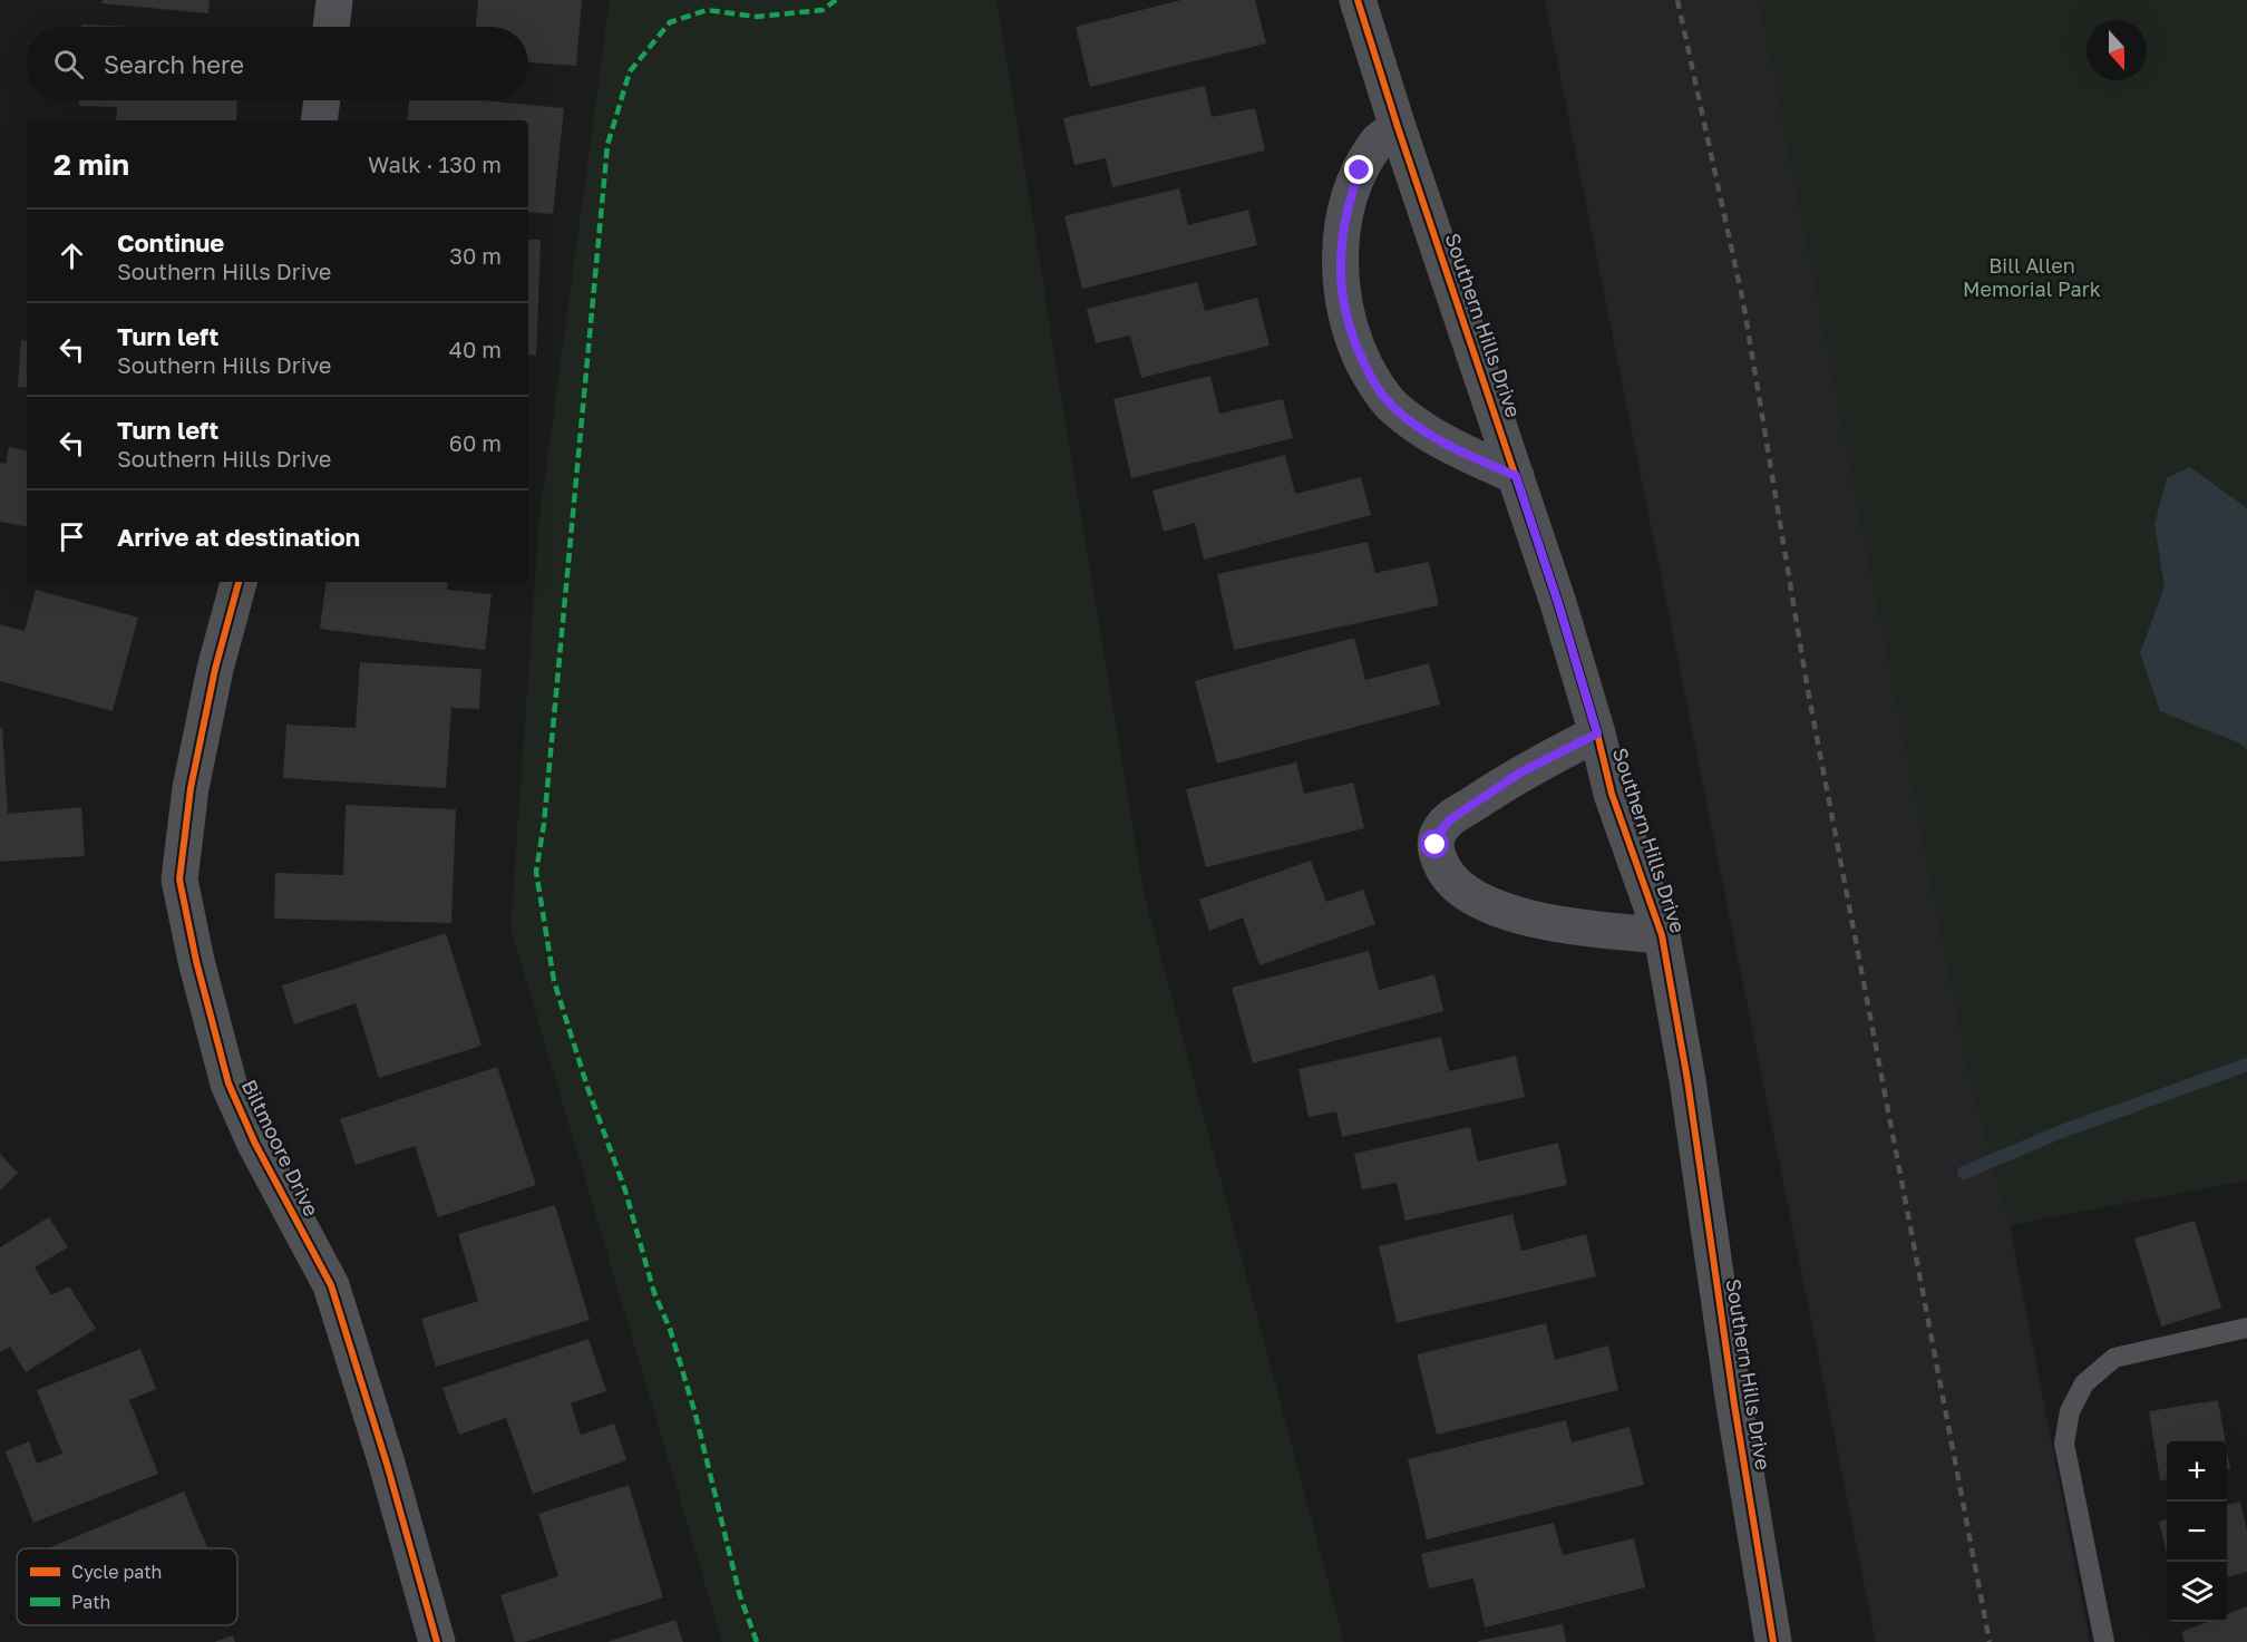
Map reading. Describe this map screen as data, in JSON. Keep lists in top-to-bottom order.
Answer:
{
  "streets": {
    "street": ["Southern Hills Drive", "Biltmoore Drive"]
  },
  "parks": ["Bill Allen Memorial Park"],
  "legend": ["Cycle path", "Path"],
  "north": "bottom",
  "page": {
    "search": "Search here",
    "heading": ["2 min", "Walk · 130 m"],
    "list": [
      ["Continue", "Southern Hills Drive", "30 m"],
      ["Turn left", "Southern Hills Drive", "40 m"],
      ["Turn left", "Southern Hills Drive", "60 m"],
      "Arrive at destination"
    ],
    "map_buttons": ["+", "−"]
  }
}
